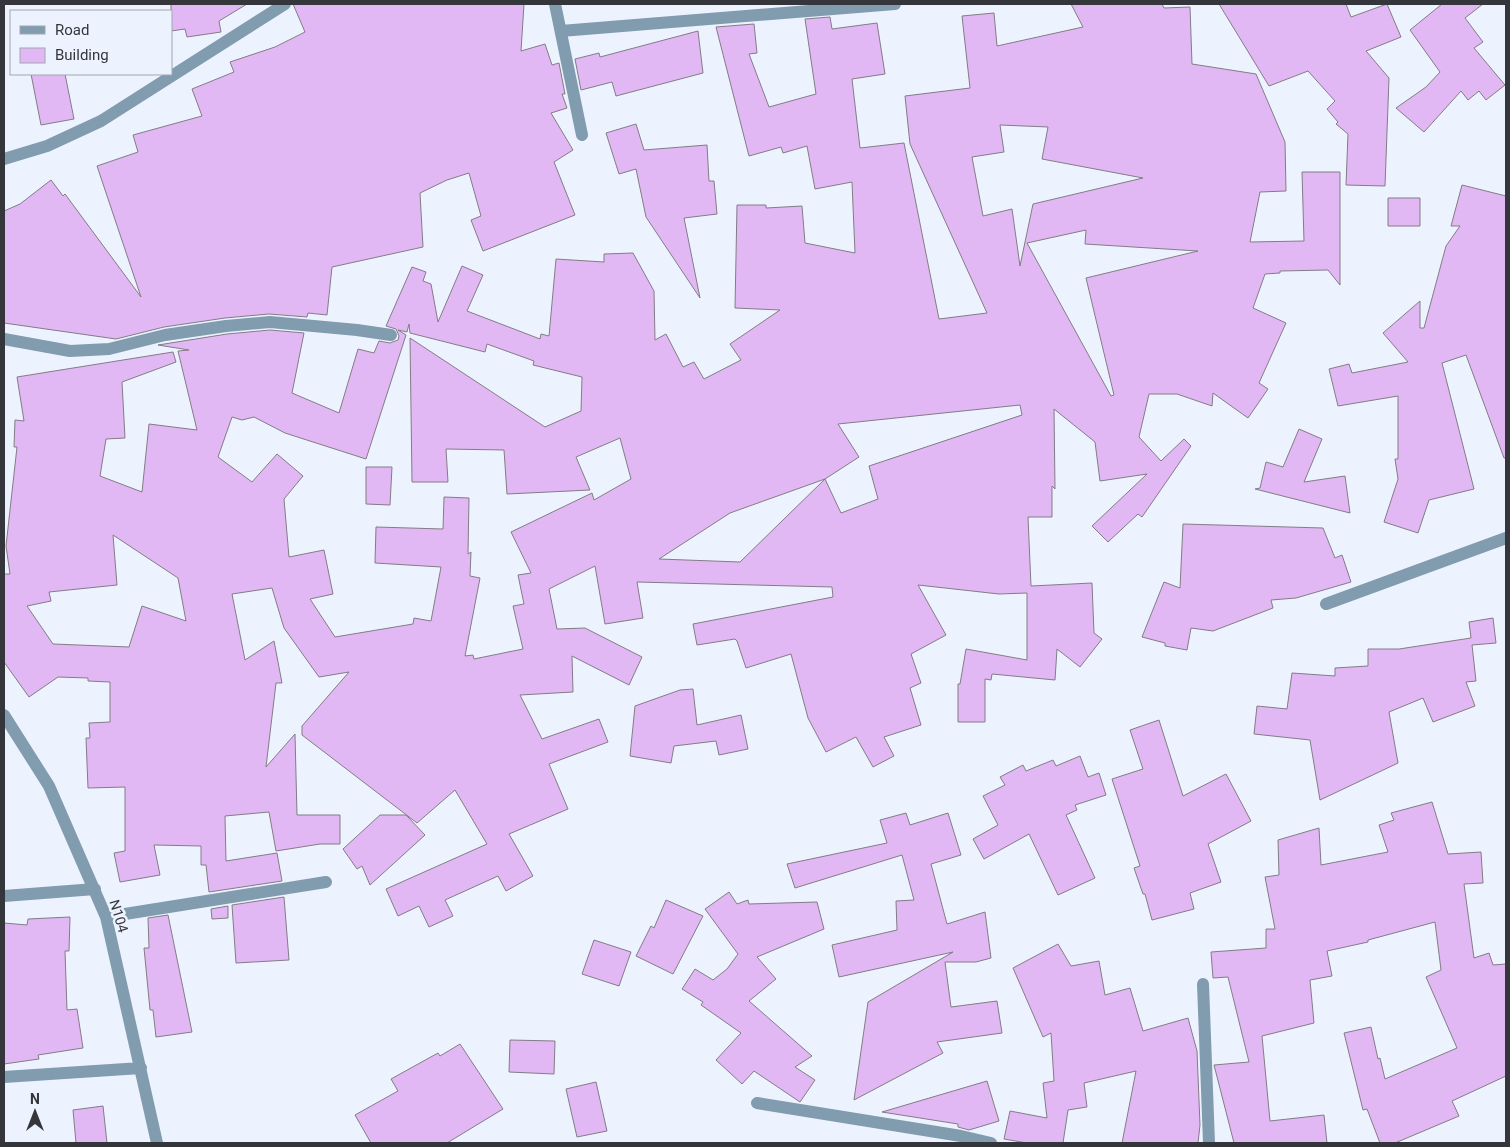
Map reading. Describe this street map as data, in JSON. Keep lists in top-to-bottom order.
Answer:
{
  "streets": {
    "street": ["N104"]
  },
  "legend": ["Road", "Building"],
  "north": "top"
}
